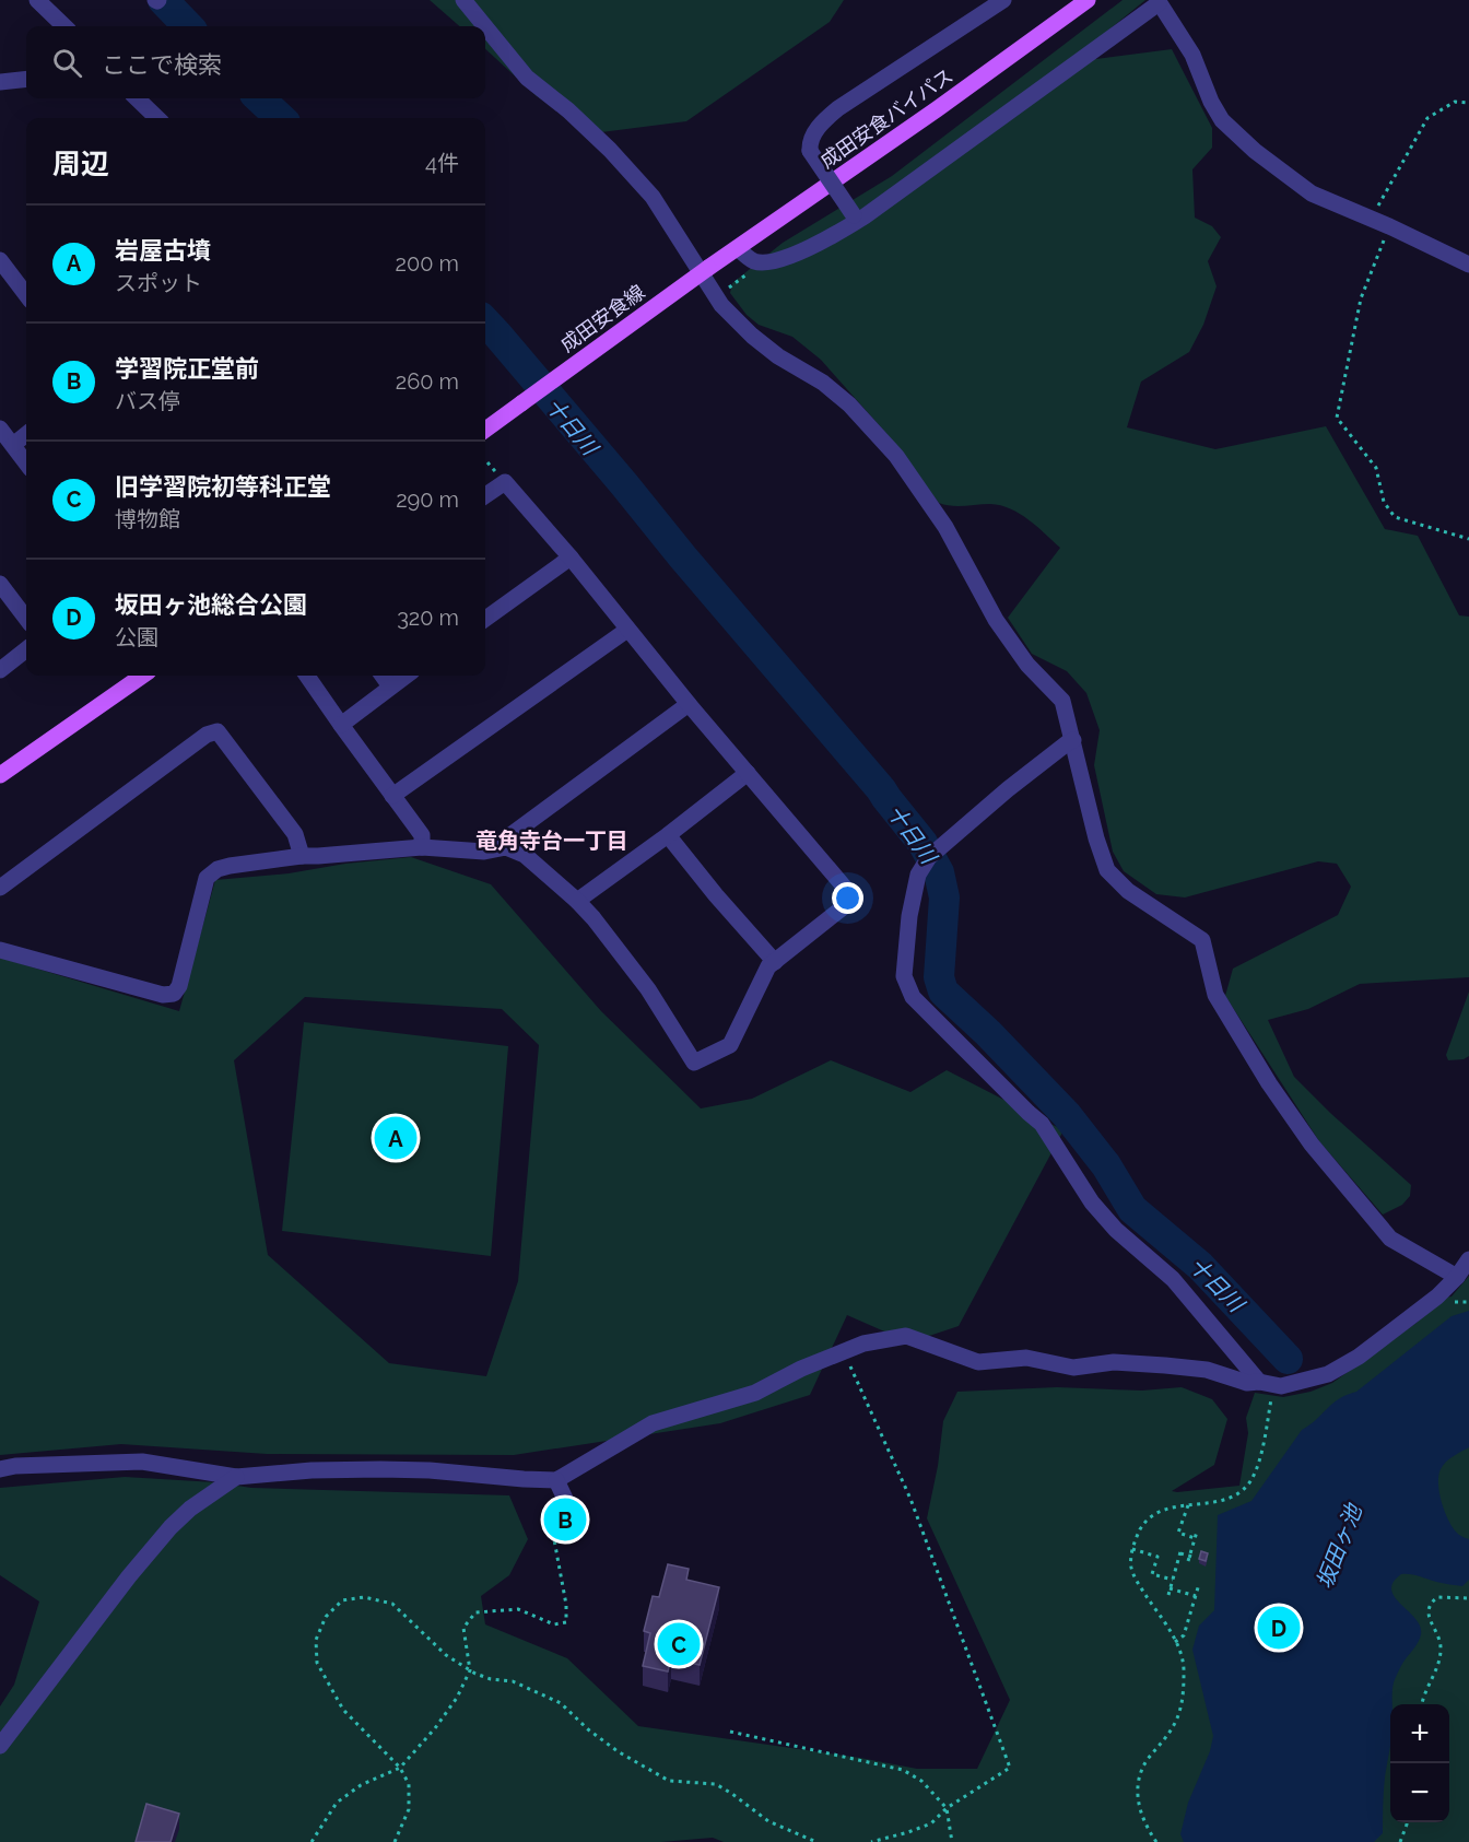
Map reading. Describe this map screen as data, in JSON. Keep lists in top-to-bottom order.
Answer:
{
  "streets": {
    "main road": ["成田安食バイパス", "成田安食線"]
  },
  "crossings": [
    ["成田安食バイパス", "成田安食線"]
  ],
  "districts": ["竜角寺台一丁目"],
  "water": ["十日川", "坂田ヶ池"],
  "page": {
    "search": "ここで検索",
    "heading": ["周辺", "4件"],
    "list": [
      {
        "mark": "A",
        "name": "岩屋古墳",
        "note": "スポット",
        "value": "200 m"
      },
      {
        "mark": "B",
        "name": "学習院正堂前",
        "note": "バス停",
        "value": "260 m"
      },
      {
        "mark": "C",
        "name": "旧学習院初等科正堂",
        "note": "博物館",
        "value": "290 m"
      },
      {
        "mark": "D",
        "name": "坂田ヶ池総合公園",
        "note": "公園",
        "value": "320 m"
      }
    ],
    "pins": [
      "A",
      "B",
      "D",
      "C"
    ],
    "map_buttons": ["+", "−"]
  }
}
